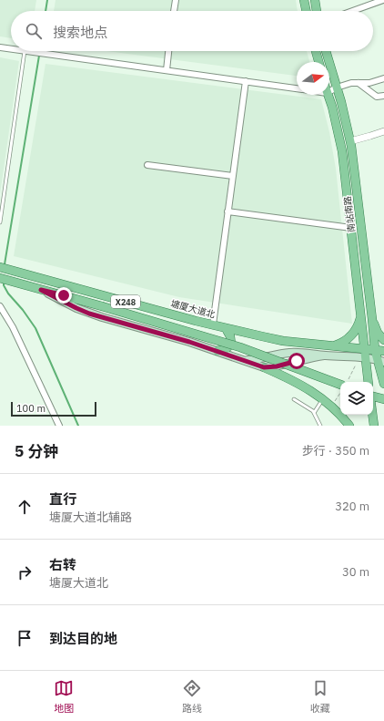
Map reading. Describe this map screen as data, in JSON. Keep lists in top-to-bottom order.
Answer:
{
  "streets": {
    "main road": ["南站南路", "X248", "塘厦大道北"]
  },
  "crossings": [
    ["南站南路", "塘厦大道北"]
  ],
  "scale_bar": "100 m",
  "north": "right",
  "page": {
    "search": "搜索地点",
    "scale": "100 m",
    "heading": ["5 分钟", "步行 · 350 m"],
    "list": [
      ["直行", "塘厦大道北辅路", "320 m"],
      ["右转", "塘厦大道北", "30 m"],
      "到达目的地"
    ],
    "nav": ["地图", "路线", "收藏"]
  }
}
